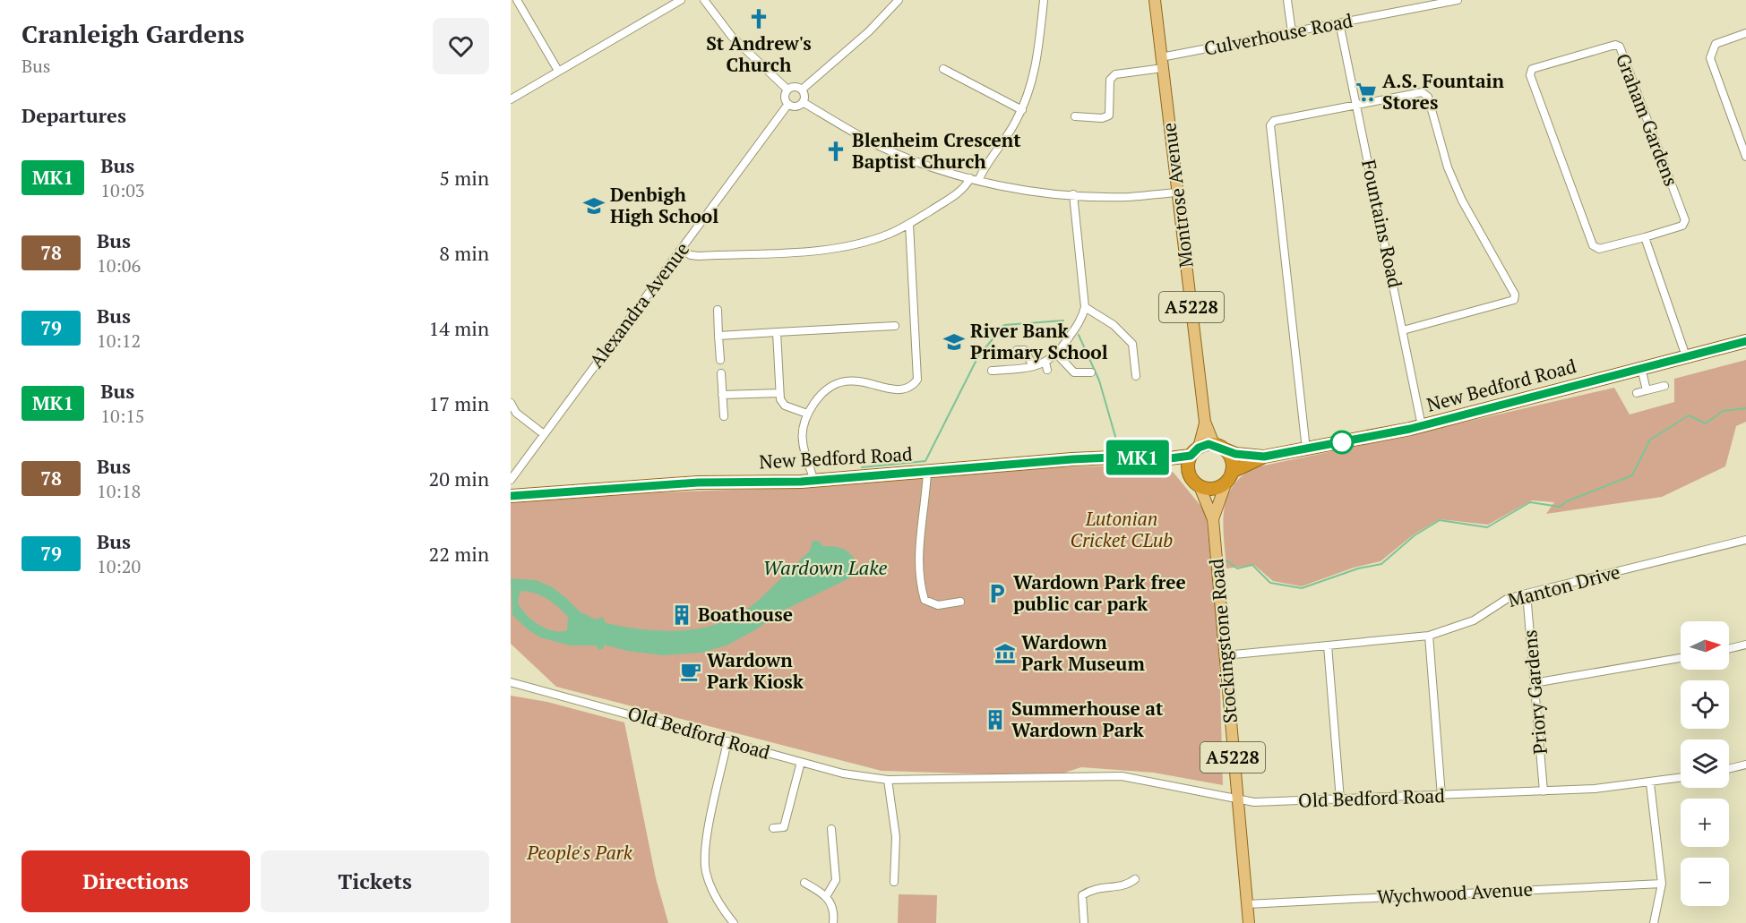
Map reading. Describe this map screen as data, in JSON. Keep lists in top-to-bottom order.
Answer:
{
  "streets": {
    "highway": ["New Bedford Road"],
    "main road": ["Montrose Avenue", "A5228", "Stockingstone Road"],
    "street": [
      "Culverhouse Road",
      "Graham Gardens",
      "Fountains Road",
      "Alexandra Avenue",
      "Manton Drive",
      "Priory Gardens",
      "Old Bedford Road",
      "Wychwood Avenue"
    ]
  },
  "crossings": [
    ["Culverhouse Road", "Montrose Avenue"],
    ["Culverhouse Road", "Fountains Road"],
    ["Montrose Avenue", "New Bedford Road"],
    ["Montrose Avenue", "Stockingstone Road"],
    ["Fountains Road", "New Bedford Road"],
    ["New Bedford Road", "Stockingstone Road"],
    ["Manton Drive", "Stockingstone Road"],
    ["Manton Drive", "Priory Gardens"],
    ["Stockingstone Road", "Old Bedford Road"],
    ["Stockingstone Road", "Wychwood Avenue"],
    ["Priory Gardens", "Old Bedford Road"]
  ],
  "water": ["Wardown Lake"],
  "parks": ["Lutonian Cricket CLub", "People's Park"],
  "places": {
    "church": ["St Andrew's Church", "Blenheim Crescent Baptist Church"],
    "supermarket": ["A.S. Fountain Stores"],
    "school or university": ["Denbigh High School", "River Bank Primary School"],
    "parking": ["Wardown Park free public car park"],
    "building": ["Boathouse", "Summerhouse at Wardown Park"],
    "museum": ["Wardown Park Museum"],
    "cafe": ["Wardown Park Kiosk"]
  },
  "lines": ["bus line MK1"],
  "north": "right",
  "page": {
    "heading": [
      ["Cranleigh Gardens", "Bus"],
      "Departures"
    ],
    "on_map": "MK1",
    "list": [
      {
        "mark": "MK1",
        "name": "Bus",
        "note": "10:03",
        "value": "5 min"
      },
      {
        "mark": "78",
        "name": "Bus",
        "note": "10:06",
        "value": "8 min"
      },
      {
        "mark": "79",
        "name": "Bus",
        "note": "10:12",
        "value": "14 min"
      },
      {
        "mark": "MK1",
        "name": "Bus",
        "note": "10:15",
        "value": "17 min"
      },
      {
        "mark": "78",
        "name": "Bus",
        "note": "10:18",
        "value": "20 min"
      },
      {
        "mark": "79",
        "name": "Bus",
        "note": "10:20",
        "value": "22 min"
      }
    ],
    "map_buttons": ["+", "−"],
    "buttons": ["Directions", "Tickets"]
  }
}
